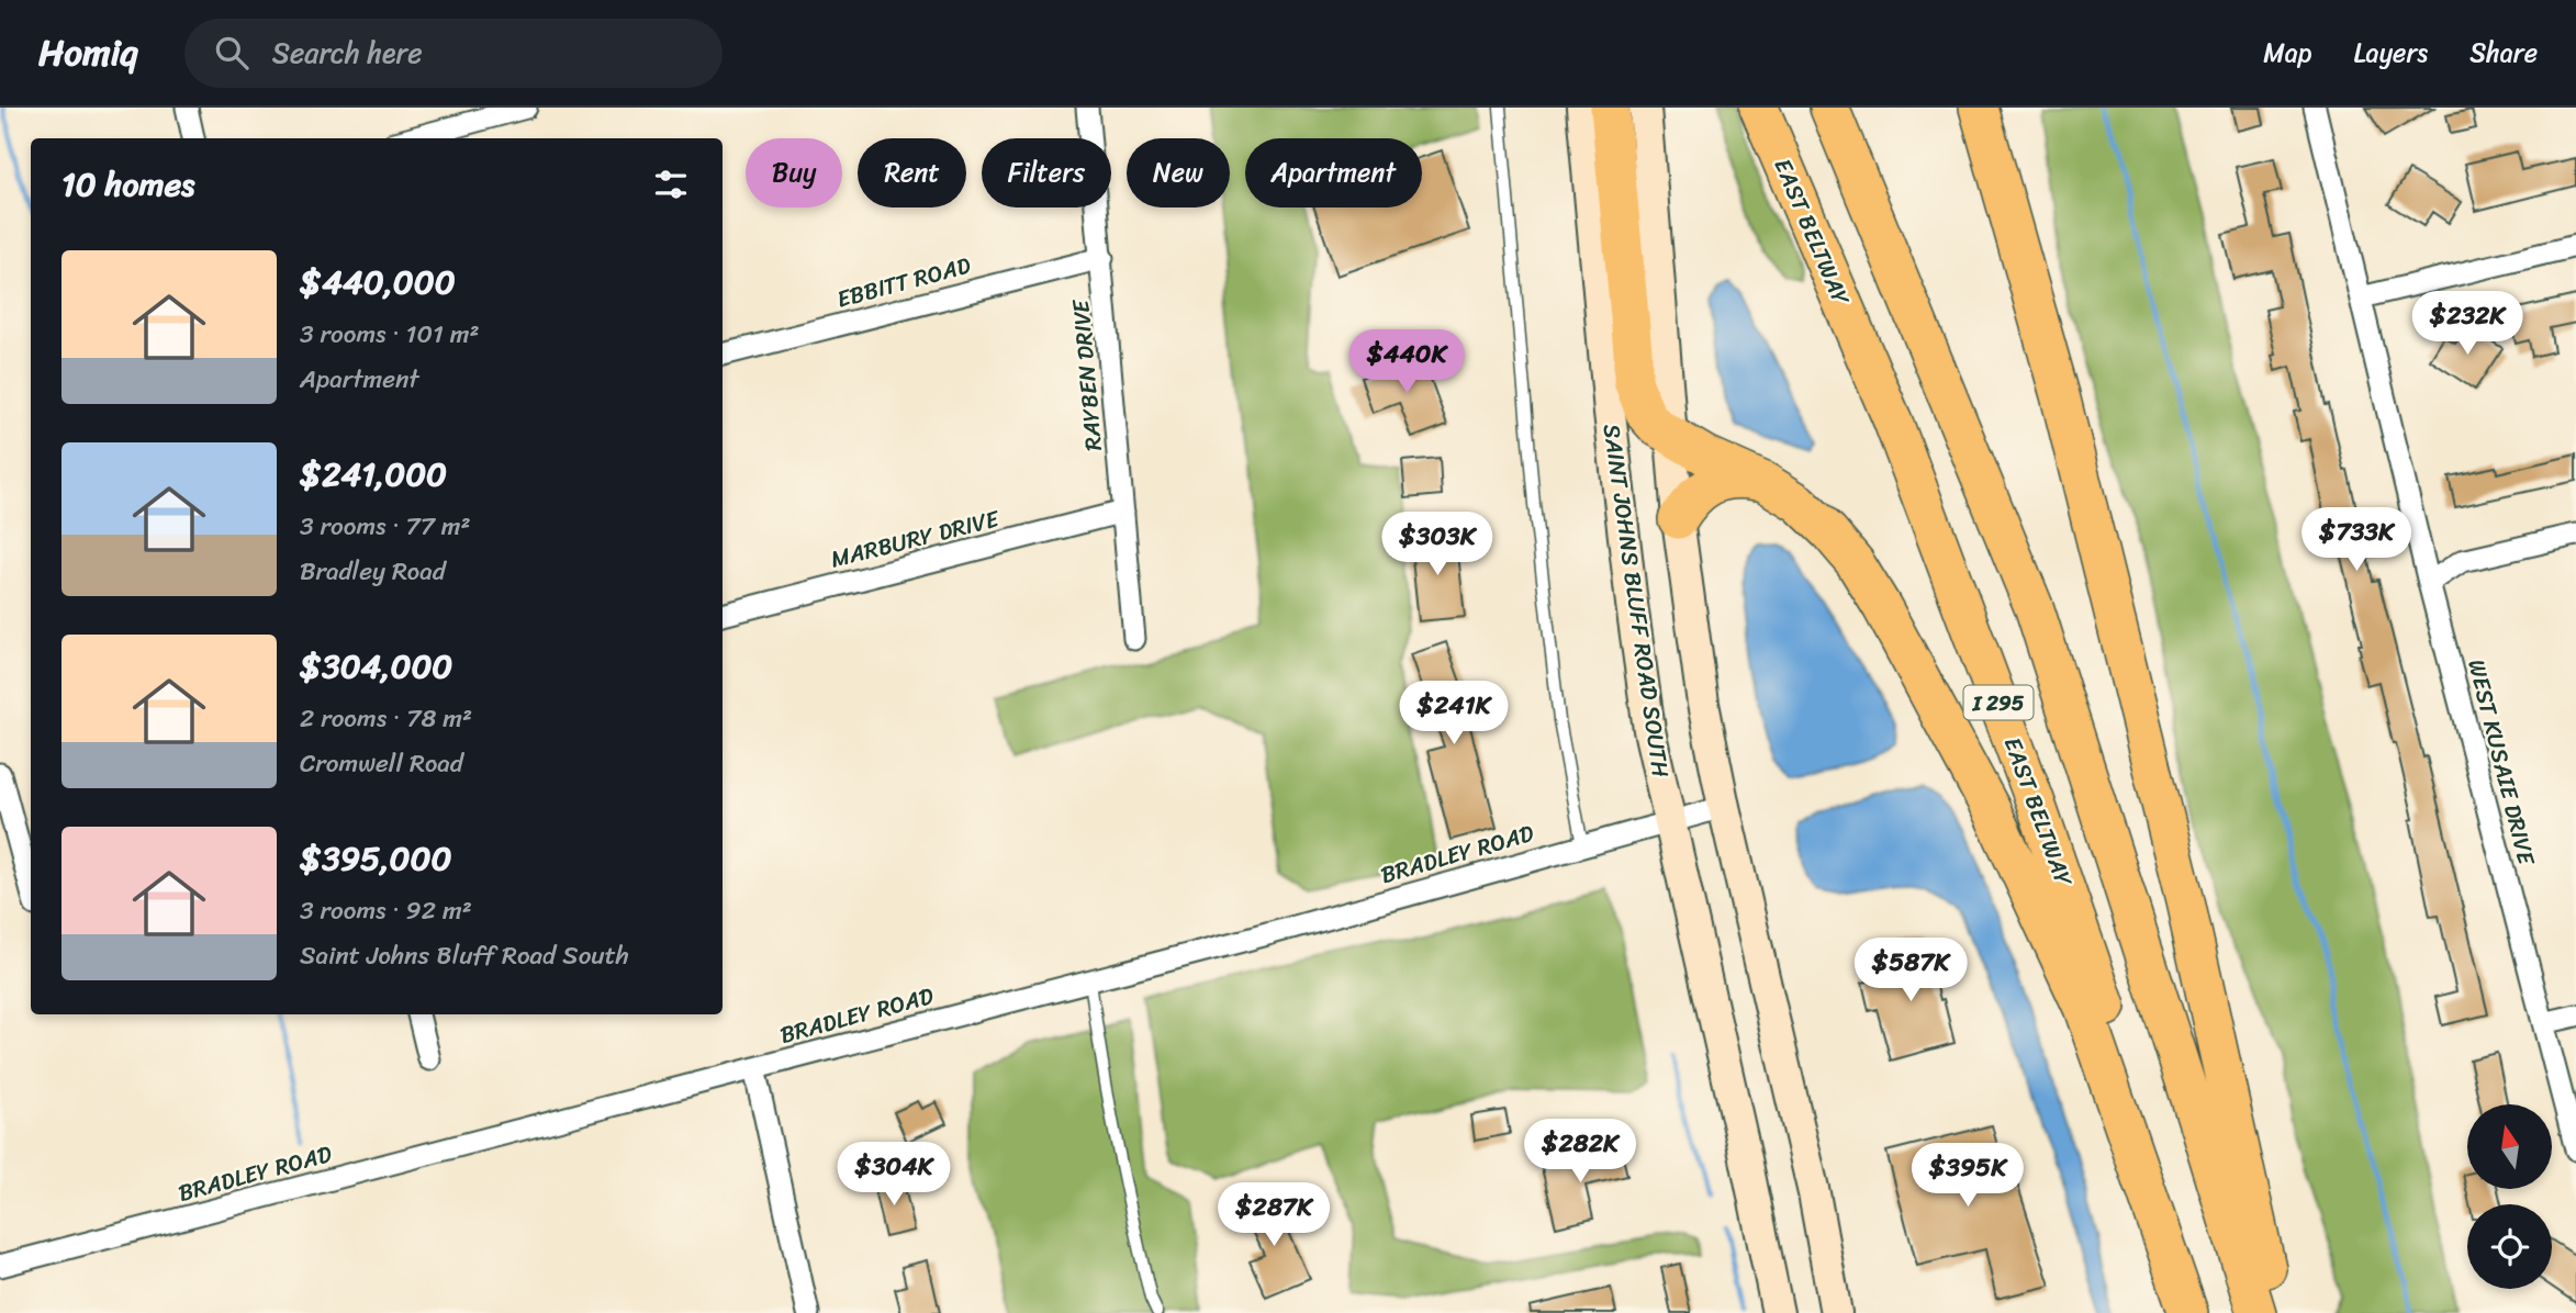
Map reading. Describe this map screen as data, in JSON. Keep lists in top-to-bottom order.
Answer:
{
  "streets": {
    "highway": ["EAST BELTWAY", "I 295"],
    "main road": ["SAINT JOHNS BLUFF ROAD SOUTH"],
    "street": [
      "EBBITT ROAD",
      "RAYBEN DRIVE",
      "MARBURY DRIVE",
      "WEST KUSAIE DRIVE",
      "BRADLEY ROAD"
    ]
  },
  "crossings": [
    ["EBBITT ROAD", "RAYBEN DRIVE"],
    ["RAYBEN DRIVE", "MARBURY DRIVE"],
    ["SAINT JOHNS BLUFF ROAD SOUTH", "BRADLEY ROAD"]
  ],
  "north": "top",
  "page": {
    "header": "Homiq",
    "search": "Search here",
    "nav": ["Map", "Layers", "Share"],
    "chip": [
      "Buy",
      "Rent",
      "Filters",
      "New",
      "Apartment"
    ],
    "heading": "10 homes",
    "list": [
      {
        "name": "$440,000",
        "note": "3 rooms · 101 m² · Apartment"
      },
      {
        "name": "$241,000",
        "note": "3 rooms · 77 m² · Bradley Road"
      },
      {
        "name": "$304,000",
        "note": "2 rooms · 78 m² · Cromwell Road"
      },
      {
        "name": "$395,000",
        "note": "3 rooms · 92 m² · Saint Johns Bluff Road South"
      }
    ],
    "price": [
      "$232K",
      "$440K",
      "$733K",
      "$303K",
      "$241K",
      "$587K",
      "$282K",
      "$304K",
      "$395K",
      "$287K"
    ]
  }
}
